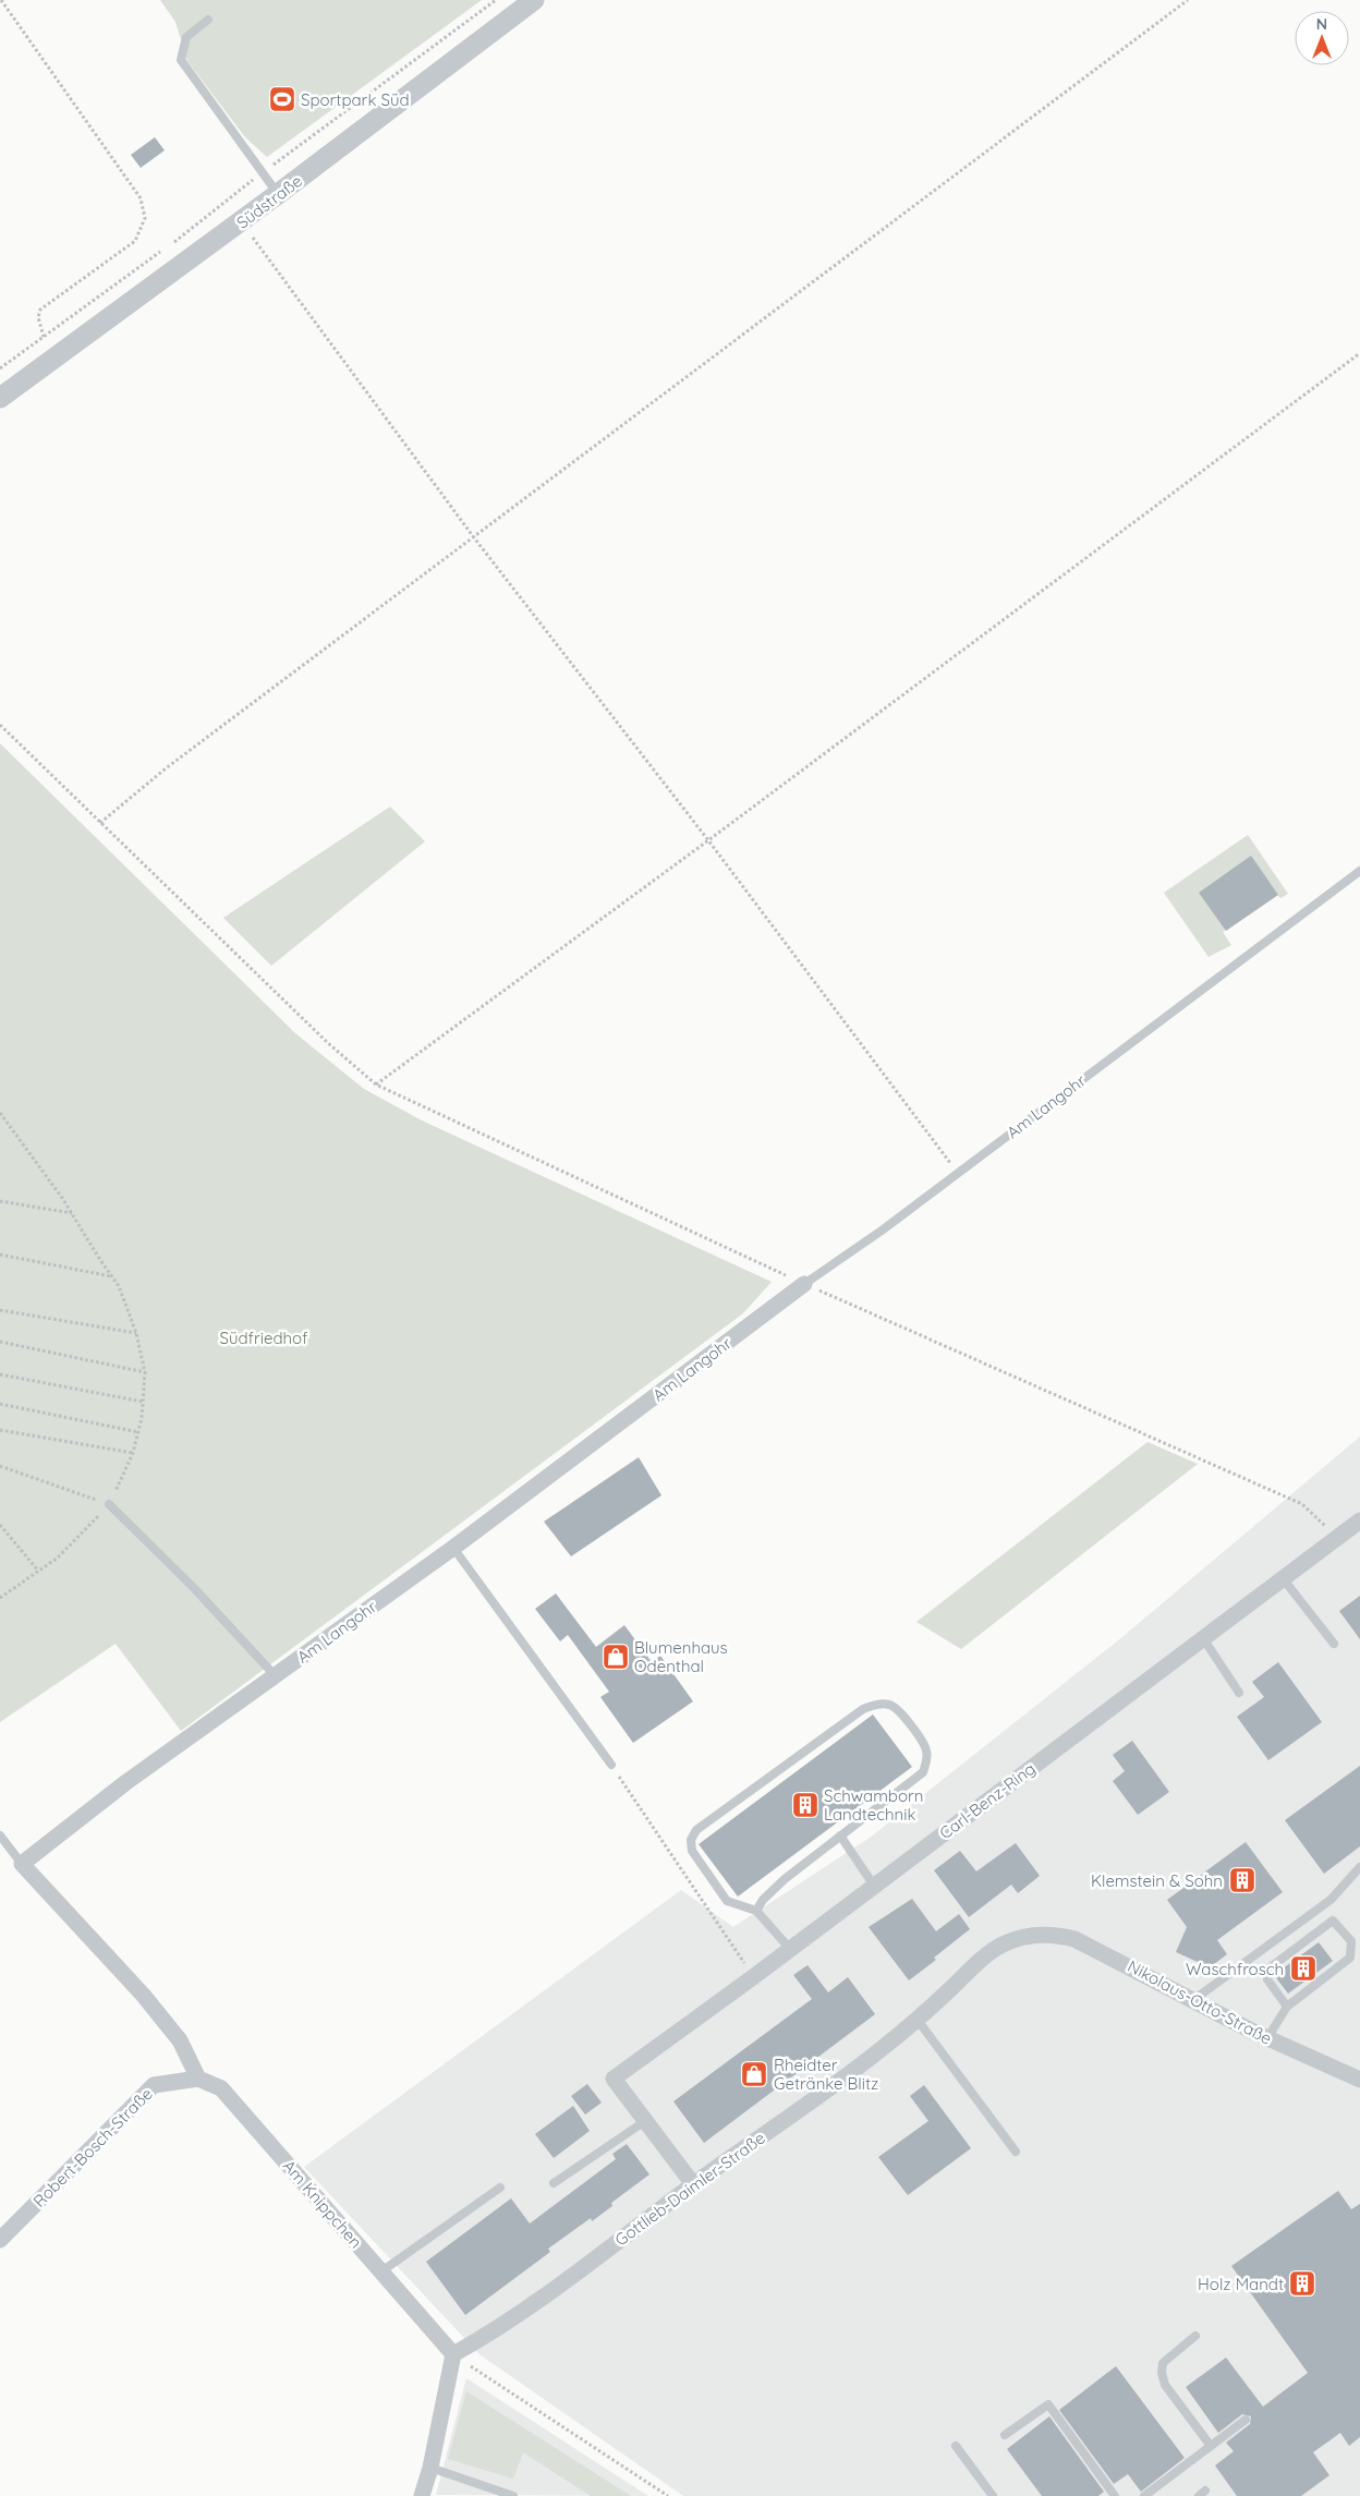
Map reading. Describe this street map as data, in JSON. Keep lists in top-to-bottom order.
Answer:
{
  "streets": {
    "street": [
      "Südstraße",
      "Am Langohr",
      "Carl-Benz-Ring",
      "Nikolaus-Otto-Straße",
      "Robert-Bosch-Straße",
      "Gottlieb-Daimler-Straße",
      "Am Knippchen"
    ]
  },
  "crossings": [
    ["Nikolaus-Otto-Straße", "Gottlieb-Daimler-Straße"],
    ["Robert-Bosch-Straße", "Am Knippchen"],
    ["Gottlieb-Daimler-Straße", "Am Knippchen"]
  ],
  "parks": ["Südfriedhof"],
  "places": {
    "sports": ["Sportpark Süd"],
    "shop": ["Blumenhaus Odenthal", "Rheidter Getränke Blitz"],
    "building": [
      "Schwamborn Landtechnik",
      "Klemstein & Sohn",
      "Waschfrosch",
      "Holz Mandt"
    ]
  },
  "north": "top"
}
